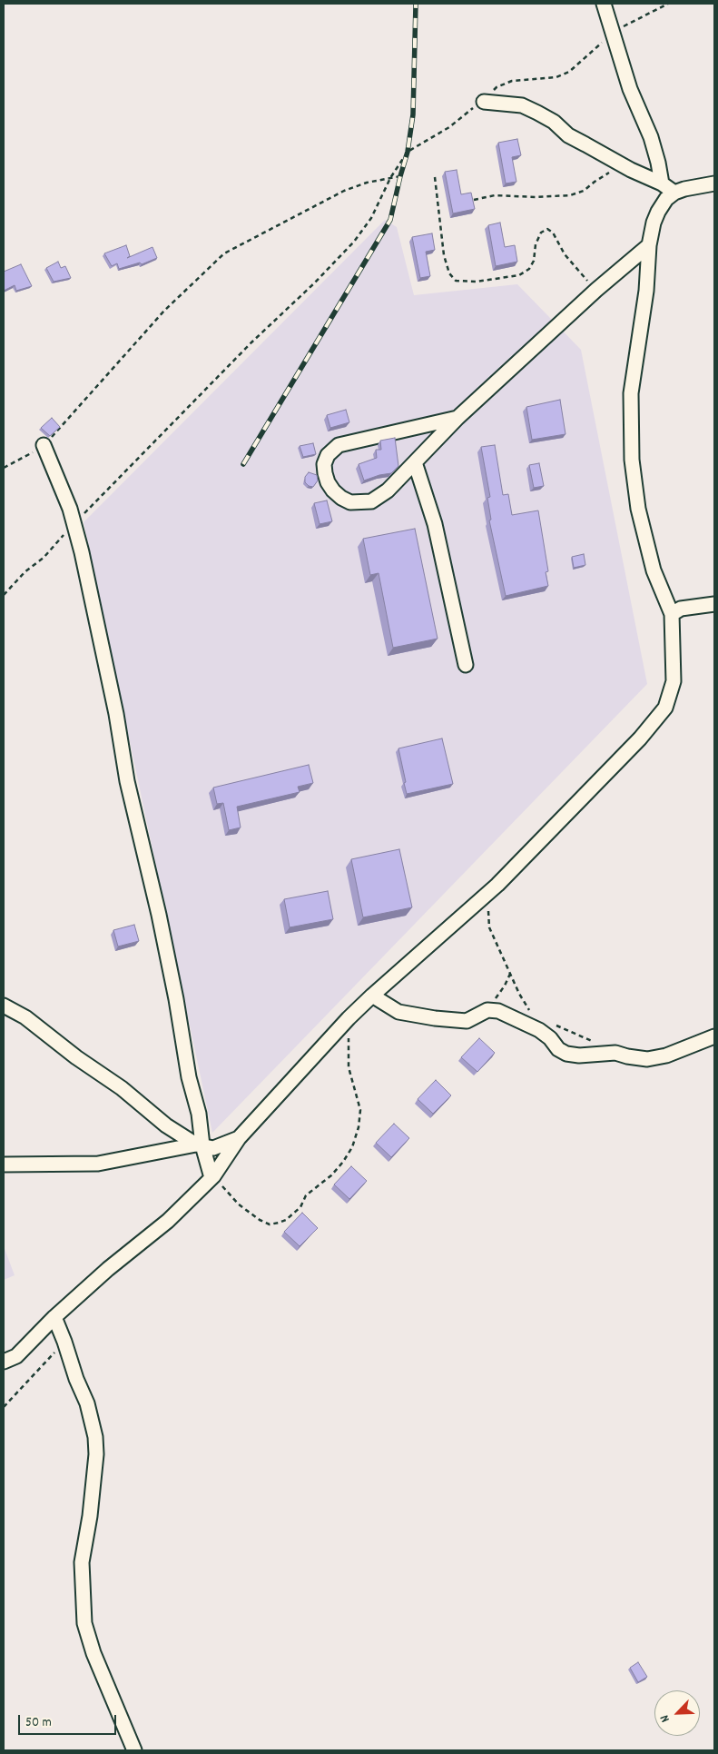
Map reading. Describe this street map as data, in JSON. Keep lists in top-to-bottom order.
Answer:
{
  "scale_bar": "50 m",
  "north": "bottom left"
}
